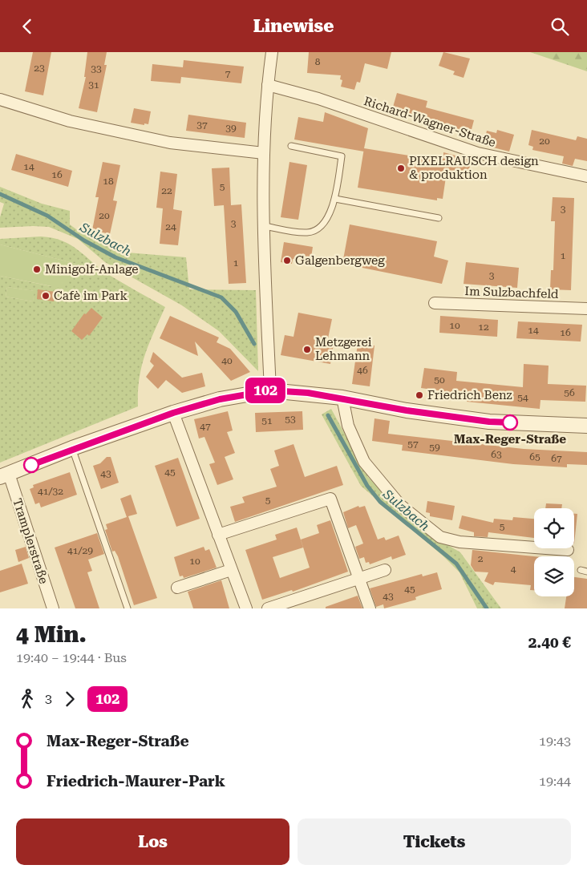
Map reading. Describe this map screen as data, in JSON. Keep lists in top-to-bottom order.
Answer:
{
  "streets": {
    "street": ["Richard-Wagner-Straße", "Im Sulzbachfeld", "Tramplerstraße"]
  },
  "water": ["Sulzbach"],
  "places": [
    "PIXELRAUSCH design & produktion",
    "Galgenbergweg",
    "Minigolf-Anlage",
    "Cafè im Park",
    "Metzgerei Lehmann",
    "Friedrich Benz",
    "Max-Reger-Straße"
  ],
  "lines": ["bus line 102"],
  "house_numbers": [
    "8",
    "23",
    "33",
    "7",
    "31",
    "37",
    "39",
    "20",
    "14",
    "16",
    "18",
    "5",
    "22",
    "3",
    "20",
    "3",
    "24",
    "1",
    "1",
    "3",
    "10",
    "12",
    "14",
    "16",
    "40",
    "46",
    "50",
    "56",
    "54",
    "53",
    "51",
    "47",
    "57",
    "59",
    "63",
    "65",
    "67",
    "45",
    "43",
    "41/32",
    "5",
    "5",
    "41/29",
    "2",
    "10",
    "4",
    "45",
    "43"
  ],
  "page": {
    "header": "Linewise",
    "on_map": "102",
    "heading": ["4 Min.", "19:40 – 19:44 · Bus", "2.40 €"],
    "legs": ["3", "102"],
    "list": [
      {
        "name": "Max-Reger-Straße",
        "value": "19:43"
      },
      {
        "name": "Friedrich-Maurer-Park",
        "value": "19:44"
      }
    ],
    "buttons": ["Los", "Tickets"]
  }
}
